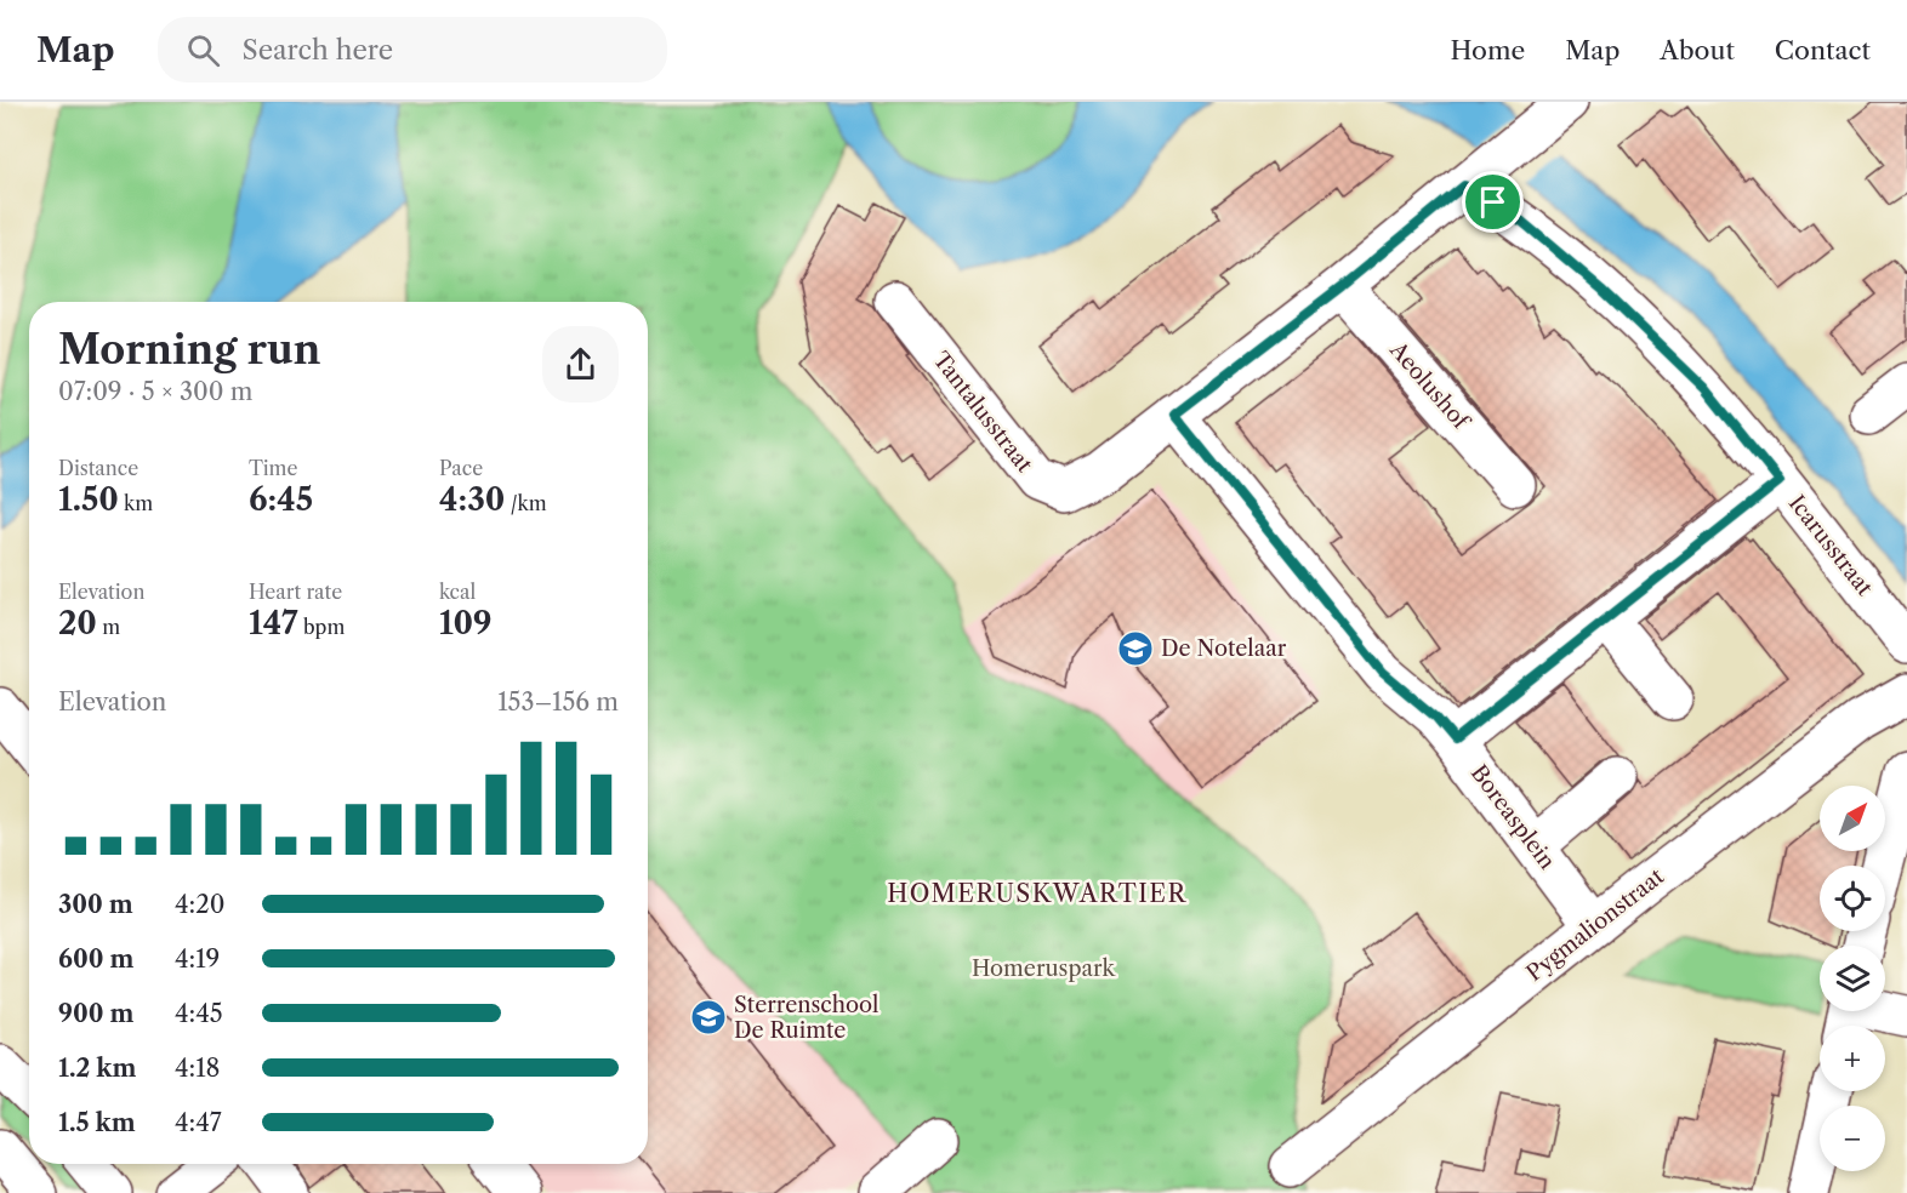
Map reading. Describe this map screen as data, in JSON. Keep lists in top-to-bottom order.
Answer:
{
  "streets": {
    "street": [
      "Aeolushof",
      "Tantalusstraat",
      "Icarusstraat",
      "Boreasplein",
      "Pygmalionstraat"
    ]
  },
  "crossings": [
    ["Aeolushof", "Tantalusstraat"],
    ["Tantalusstraat", "Icarusstraat"],
    ["Tantalusstraat", "Boreasplein"],
    ["Boreasplein", "Pygmalionstraat"]
  ],
  "districts": ["HOMERUSKWARTIER"],
  "parks": ["Homeruspark"],
  "places": {
    "school or university": ["De Notelaar", "Sterrenschool De Ruimte"]
  },
  "north": "top right",
  "page": {
    "header": "Map",
    "search": "Search here",
    "nav": [
      "Home",
      "Map",
      "About",
      "Contact"
    ],
    "heading": ["Morning run", "07:09 · 5 × 300 m"],
    "stats": [
      ["Distance", "1.50 km"],
      ["Time", "6:45"],
      ["Pace", "4:30 /km"],
      ["Elevation", "20 m"],
      ["Heart rate", "147 bpm"],
      ["kcal", "109"]
    ],
    "chart": ["Elevation", "153–156 m"],
    "map_buttons": ["+", "−"],
    "list": [
      {
        "name": "300 m",
        "note": "4:20"
      },
      {
        "name": "600 m",
        "note": "4:19"
      },
      {
        "name": "900 m",
        "note": "4:45"
      },
      {
        "name": "1.2 km",
        "note": "4:18"
      },
      {
        "name": "1.5 km",
        "note": "4:47"
      }
    ]
  }
}
